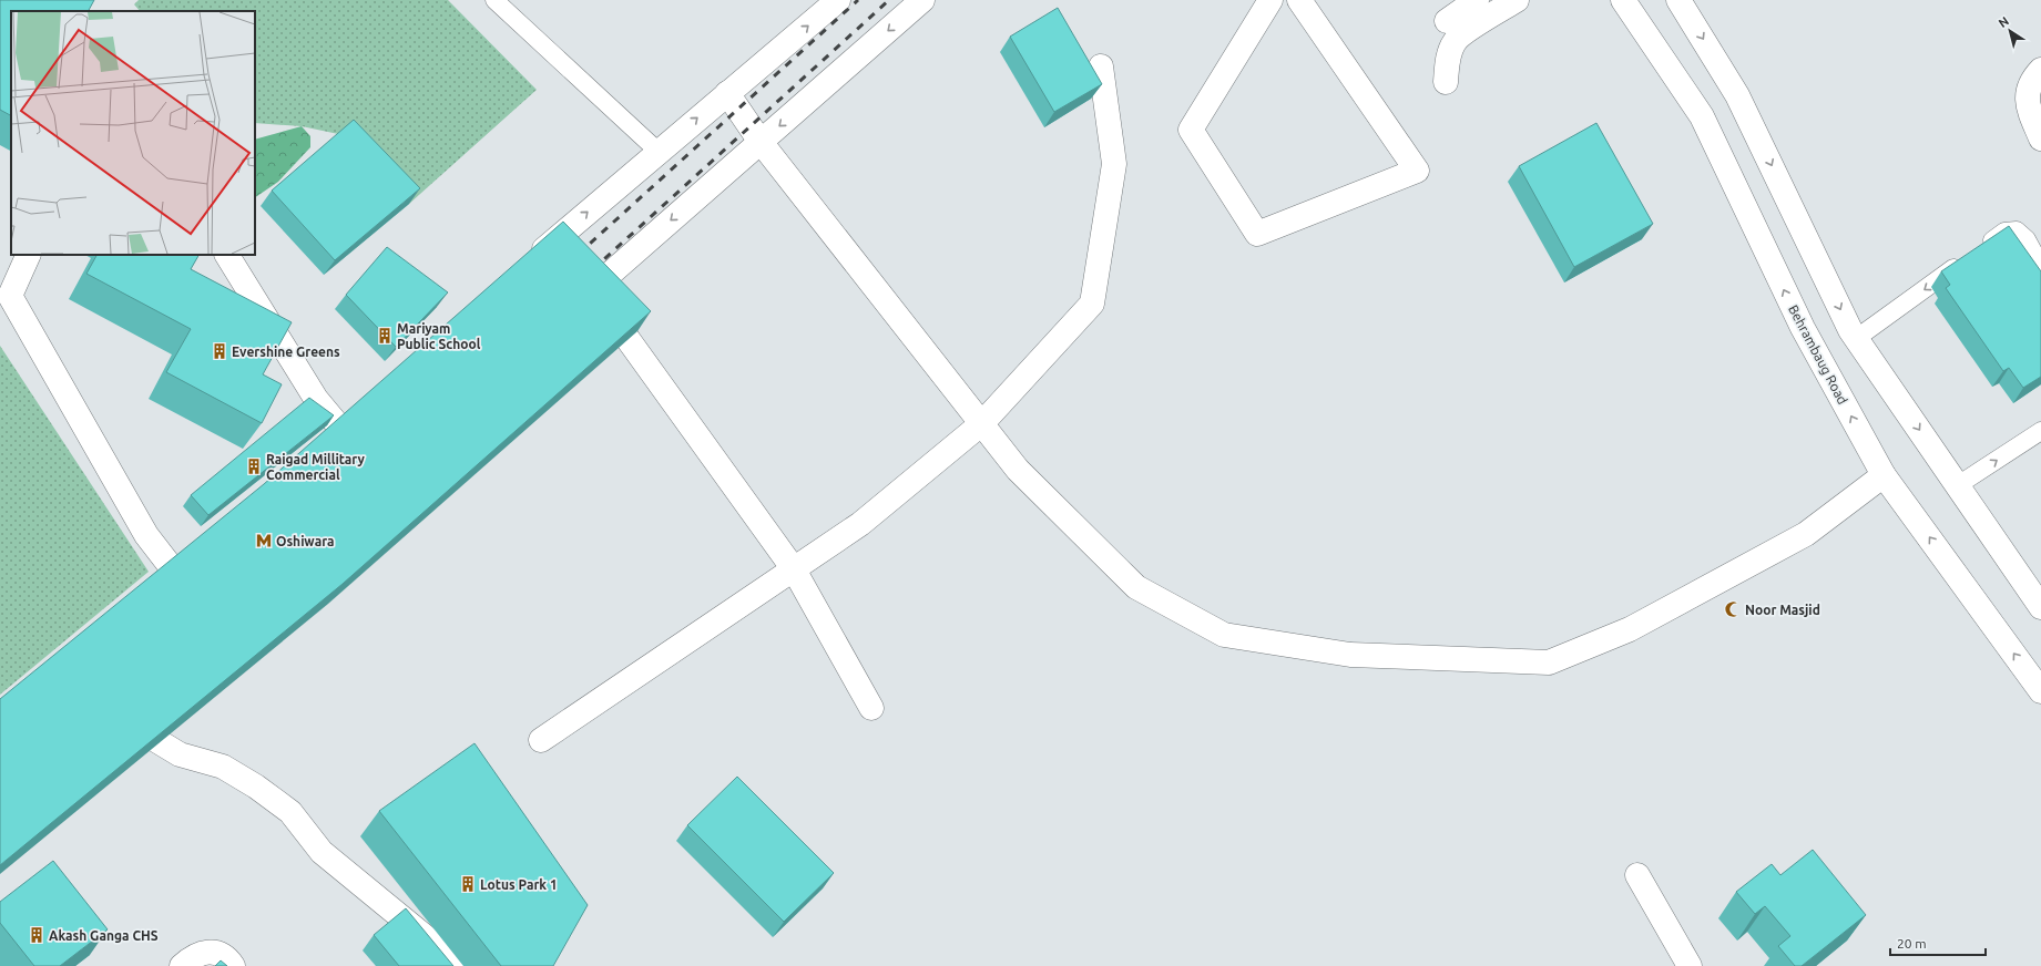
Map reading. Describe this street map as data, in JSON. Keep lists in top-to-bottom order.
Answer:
{
  "streets": {
    "street": ["Behrambaug Road"]
  },
  "places": {
    "building": [
      "Mariyam Public School",
      "Evershine Greens",
      "Raigad Millitary Commercial",
      "Lotus Park 1",
      "Akash Ganga CHS"
    ],
    "metro station": ["Oshiwara"],
    "mosque": ["Noor Masjid"]
  },
  "scale_bar": "20 m",
  "north": "top left"
}
